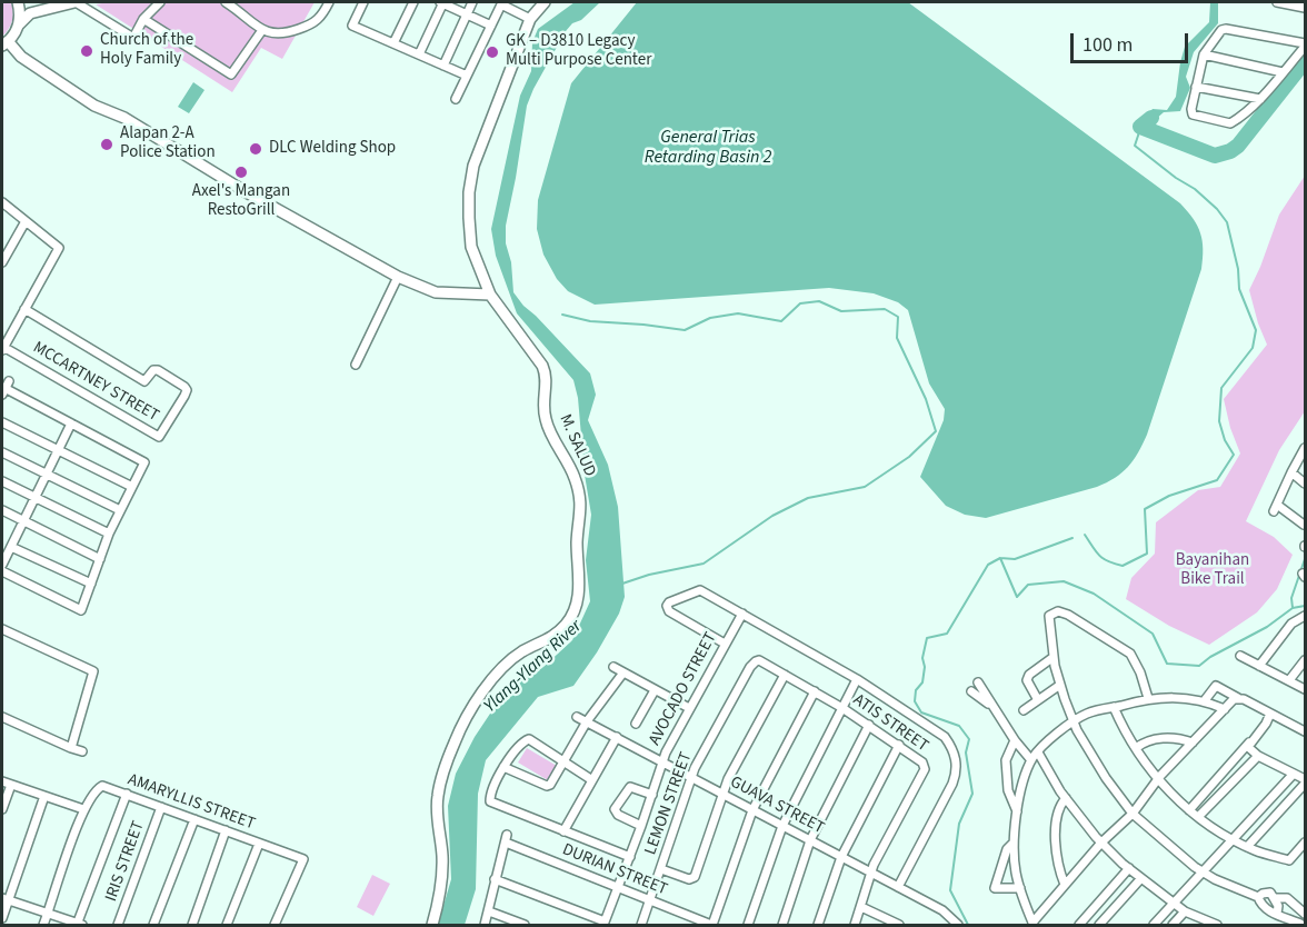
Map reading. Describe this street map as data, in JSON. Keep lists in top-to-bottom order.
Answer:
{
  "streets": {
    "street": [
      "MCCARTNEY STREET",
      "M. SALUD",
      "AVOCADO STREET",
      "ATIS STREET",
      "AMARYLLIS STREET",
      "LEMON STREET",
      "GUAVA STREET",
      "IRIS STREET",
      "DURIAN STREET"
    ]
  },
  "crossings": [
    ["AVOCADO STREET", "GUAVA STREET"],
    ["AVOCADO STREET", "DURIAN STREET"],
    ["ATIS STREET", "LEMON STREET"],
    ["ATIS STREET", "GUAVA STREET"],
    ["AMARYLLIS STREET", "IRIS STREET"],
    ["LEMON STREET", "GUAVA STREET"],
    ["LEMON STREET", "DURIAN STREET"]
  ],
  "water": ["General Trias Retarding Basin 2", "Ylang-Ylang River"],
  "parks": ["Bayanihan Bike Trail"],
  "places": [
    "Church of the Holy Family",
    "GK – D3810 Legacy Multi Purpose Center",
    "Alapan 2-A Police Station",
    "DLC Welding Shop",
    "Axel's Mangan RestoGrill"
  ],
  "scale_bar": "100 m"
}
